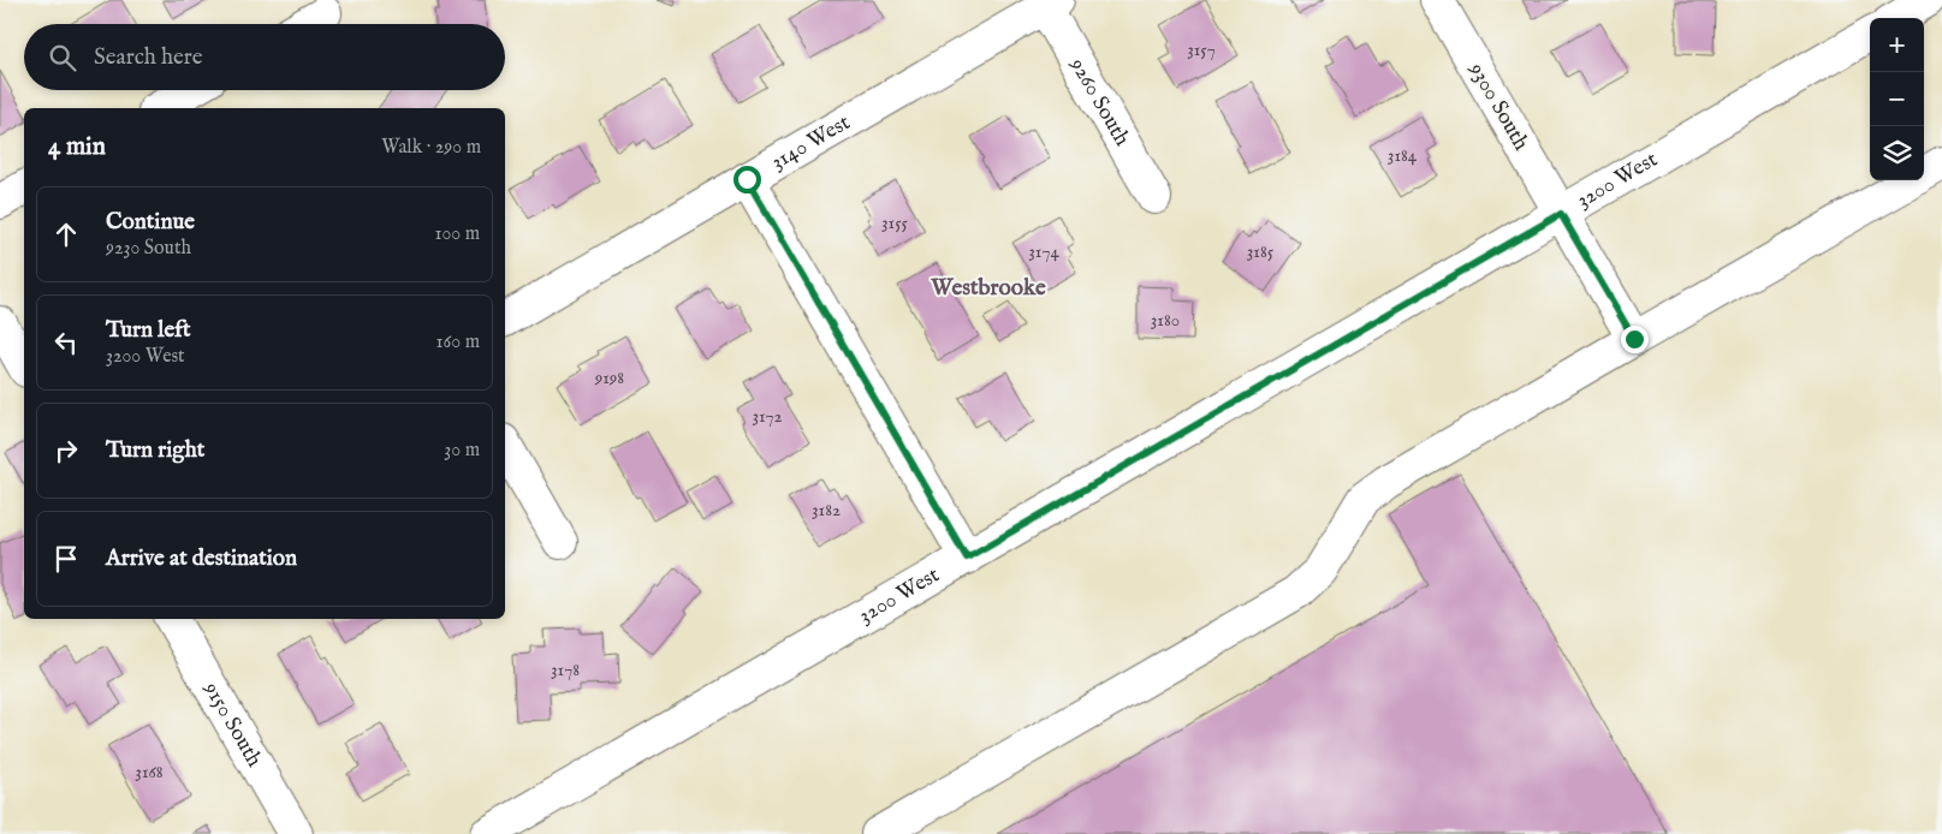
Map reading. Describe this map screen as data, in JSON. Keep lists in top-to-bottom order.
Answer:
{
  "streets": {
    "street": [
      "9260 South",
      "9300 South",
      "3140 West",
      "3200 West",
      "9150 South"
    ]
  },
  "crossings": [
    ["9260 South", "3140 West"],
    ["9300 South", "3200 West"]
  ],
  "districts": ["Westbrooke"],
  "house_numbers": [
    "3157",
    "3184",
    "3155",
    "3174",
    "3185",
    "3180",
    "9198",
    "3172",
    "3182",
    "3178",
    "3168"
  ],
  "page": {
    "map_buttons": ["+", "−"],
    "search": "Search here",
    "heading": ["4 min", "Walk · 290 m"],
    "list": [
      ["Continue", "9230 South", "100 m"],
      ["Turn left", "3200 West", "160 m"],
      ["Turn right", "30 m"],
      "Arrive at destination"
    ]
  }
}
